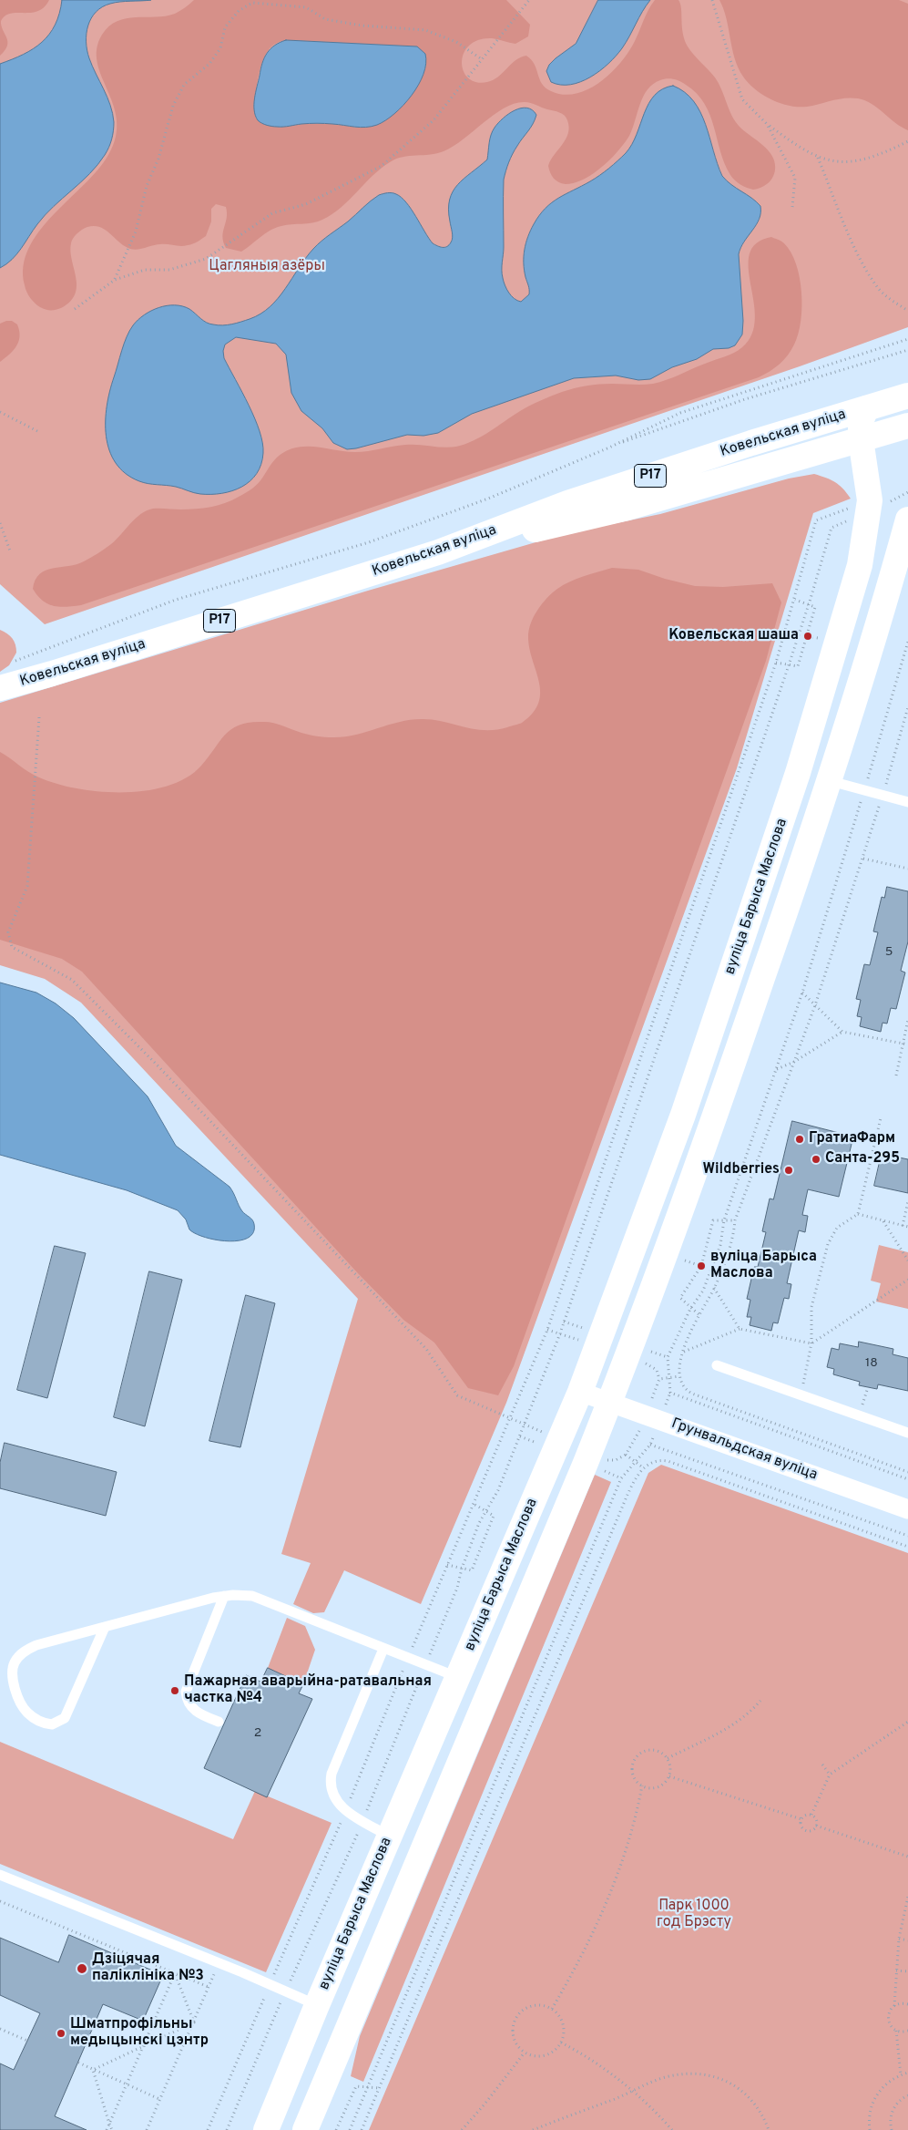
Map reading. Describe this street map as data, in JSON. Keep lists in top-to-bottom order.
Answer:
{
  "streets": {
    "main road": ["Ковельская вуліца", "Р17", "вуліца Барыса Маслова"],
    "street": ["Грунвальдская вуліца"]
  },
  "crossings": [
    ["Ковельская вуліца", "Р17"],
    ["Ковельская вуліца", "вуліца Барыса Маслова"],
    ["Р17", "вуліца Барыса Маслова"],
    ["вуліца Барыса Маслова", "Грунвальдская вуліца"]
  ],
  "parks": ["Цагляныя азёры", "Парк 1000 год Брэсту"],
  "places": [
    "Ковельская шаша",
    "ГратиаФарм",
    "Санта-295",
    "Wildberries",
    "вуліца Барыса Маслова",
    "Пажарная аварыйна-ратавальная частка №4",
    "Дзіцячая паліклініка №3",
    "Шматпрофільны медыцынскі цэнтр"
  ],
  "house_numbers": ["5", "18", "2"]
}
